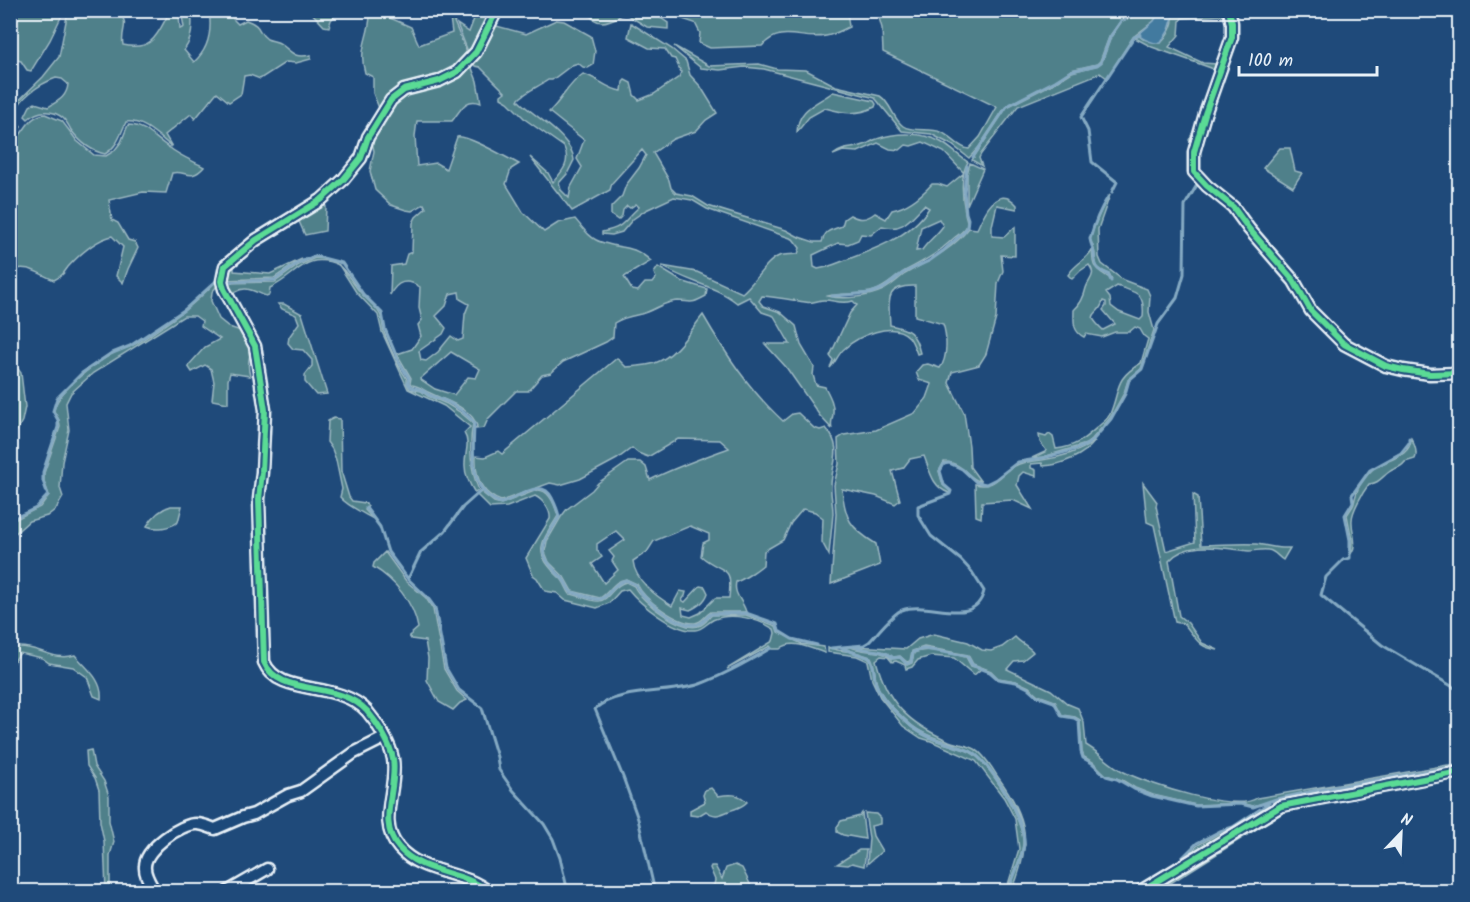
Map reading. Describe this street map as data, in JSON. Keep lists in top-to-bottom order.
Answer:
{
  "scale_bar": "100 m",
  "north": "top right"
}
